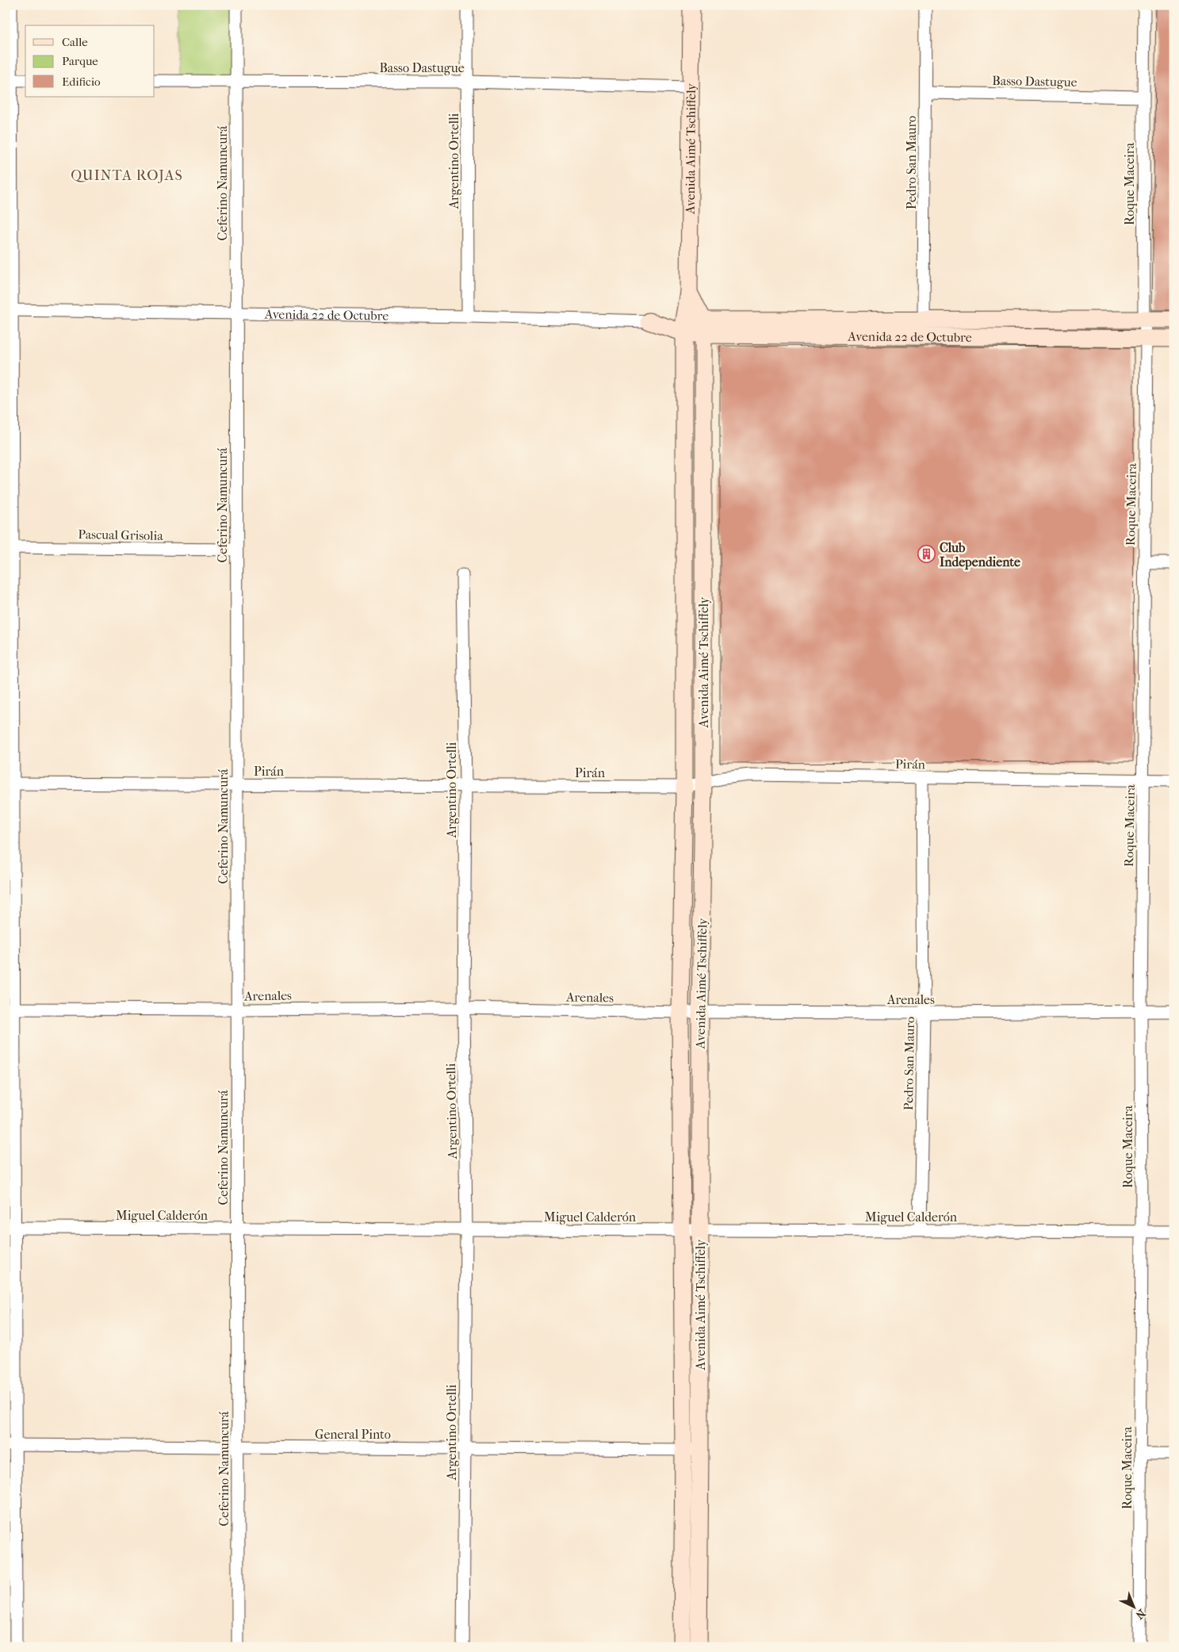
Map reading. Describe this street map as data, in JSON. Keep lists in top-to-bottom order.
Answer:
{
  "streets": {
    "main road": ["Avenida Aimé Tschiffely", "Avenida 22 de Octubre"],
    "street": [
      "Basso Dastugue",
      "Argentino Ortelli",
      "Pedro San Mauro",
      "Ceferino Namuncurá",
      "Roque Maceira",
      "Pascual Grisolia",
      "Pirán",
      "Arenales",
      "Miguel Calderón",
      "General Pinto"
    ]
  },
  "crossings": [
    ["Basso Dastugue", "Avenida Aimé Tschiffely"],
    ["Basso Dastugue", "Argentino Ortelli"],
    ["Basso Dastugue", "Pedro San Mauro"],
    ["Basso Dastugue", "Ceferino Namuncurá"],
    ["Basso Dastugue", "Roque Maceira"],
    ["Avenida Aimé Tschiffely", "Avenida 22 de Octubre"],
    ["Avenida Aimé Tschiffely", "Pirán"],
    ["Avenida Aimé Tschiffely", "Arenales"],
    ["Avenida Aimé Tschiffely", "Miguel Calderón"],
    ["Avenida Aimé Tschiffely", "General Pinto"],
    ["Argentino Ortelli", "Avenida 22 de Octubre"],
    ["Argentino Ortelli", "Pirán"],
    ["Argentino Ortelli", "Arenales"],
    ["Argentino Ortelli", "Miguel Calderón"],
    ["Argentino Ortelli", "General Pinto"],
    ["Pedro San Mauro", "Avenida 22 de Octubre"],
    ["Pedro San Mauro", "Pirán"],
    ["Pedro San Mauro", "Arenales"],
    ["Pedro San Mauro", "Miguel Calderón"],
    ["Ceferino Namuncurá", "Avenida 22 de Octubre"],
    ["Ceferino Namuncurá", "Pascual Grisolia"],
    ["Ceferino Namuncurá", "Pirán"],
    ["Ceferino Namuncurá", "Arenales"],
    ["Ceferino Namuncurá", "Miguel Calderón"],
    ["Ceferino Namuncurá", "General Pinto"],
    ["Roque Maceira", "Avenida 22 de Octubre"],
    ["Roque Maceira", "Pirán"],
    ["Roque Maceira", "Arenales"],
    ["Roque Maceira", "Miguel Calderón"]
  ],
  "districts": ["QUINTA ROJAS"],
  "places": {
    "building": ["Club Independiente"]
  },
  "legend": ["Calle", "Parque", "Edificio"],
  "north": "bottom right"
}
